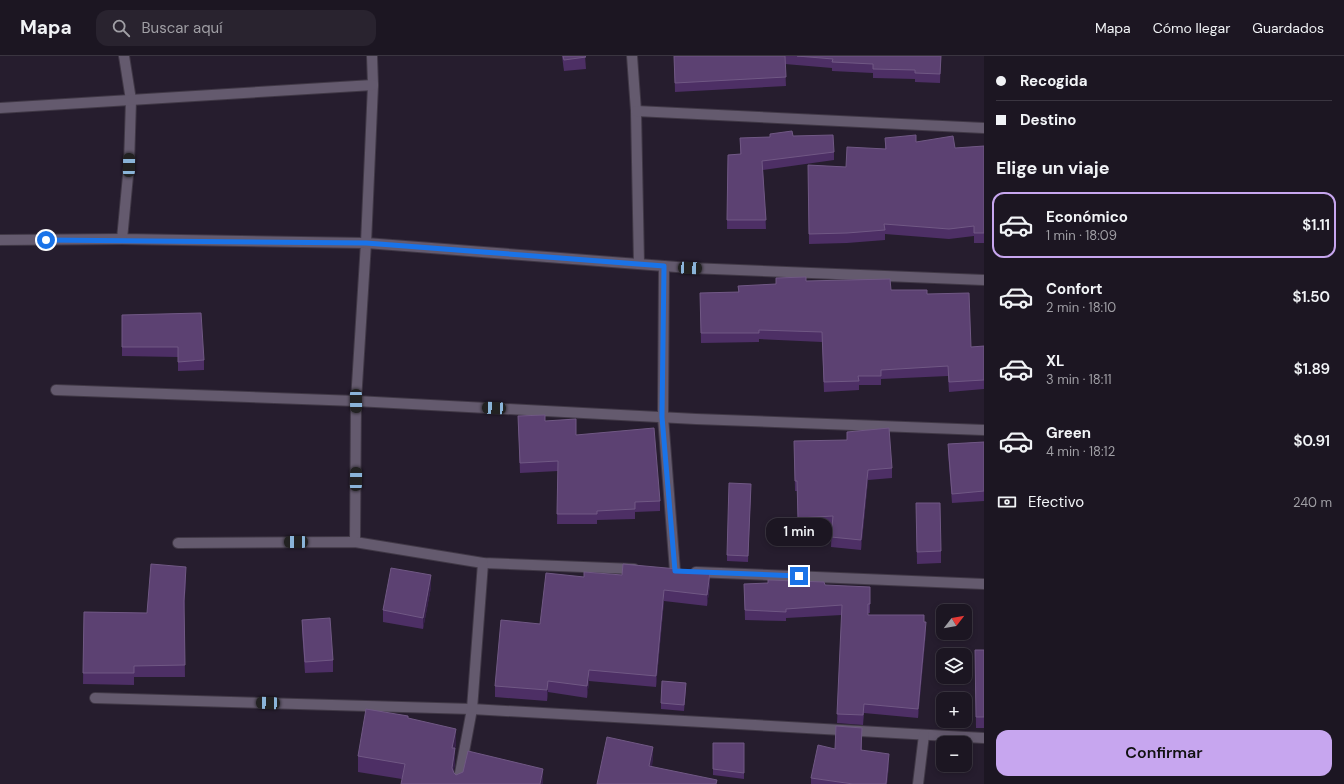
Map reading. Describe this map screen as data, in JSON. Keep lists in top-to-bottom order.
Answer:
{
  "north": "top right",
  "page": {
    "header": "Mapa",
    "search": "Buscar aquí",
    "nav": ["Mapa", "Cómo llegar", "Guardados"],
    "banner": ["Recogida", "Destino"],
    "heading": "Elige un viaje",
    "list": [
      {
        "name": "Económico",
        "note": "1 min · 18:09",
        "value": "$1.11"
      },
      {
        "name": "Confort",
        "note": "2 min · 18:10",
        "value": "$1.50"
      },
      {
        "name": "XL",
        "note": "3 min · 18:11",
        "value": "$1.89"
      },
      {
        "name": "Green",
        "note": "4 min · 18:12",
        "value": "$0.91"
      }
    ],
    "pay": ["Efectivo", "240 m"],
    "bubble": "1 min",
    "map_buttons": ["+", "−"],
    "buttons": "Confirmar"
  }
}
